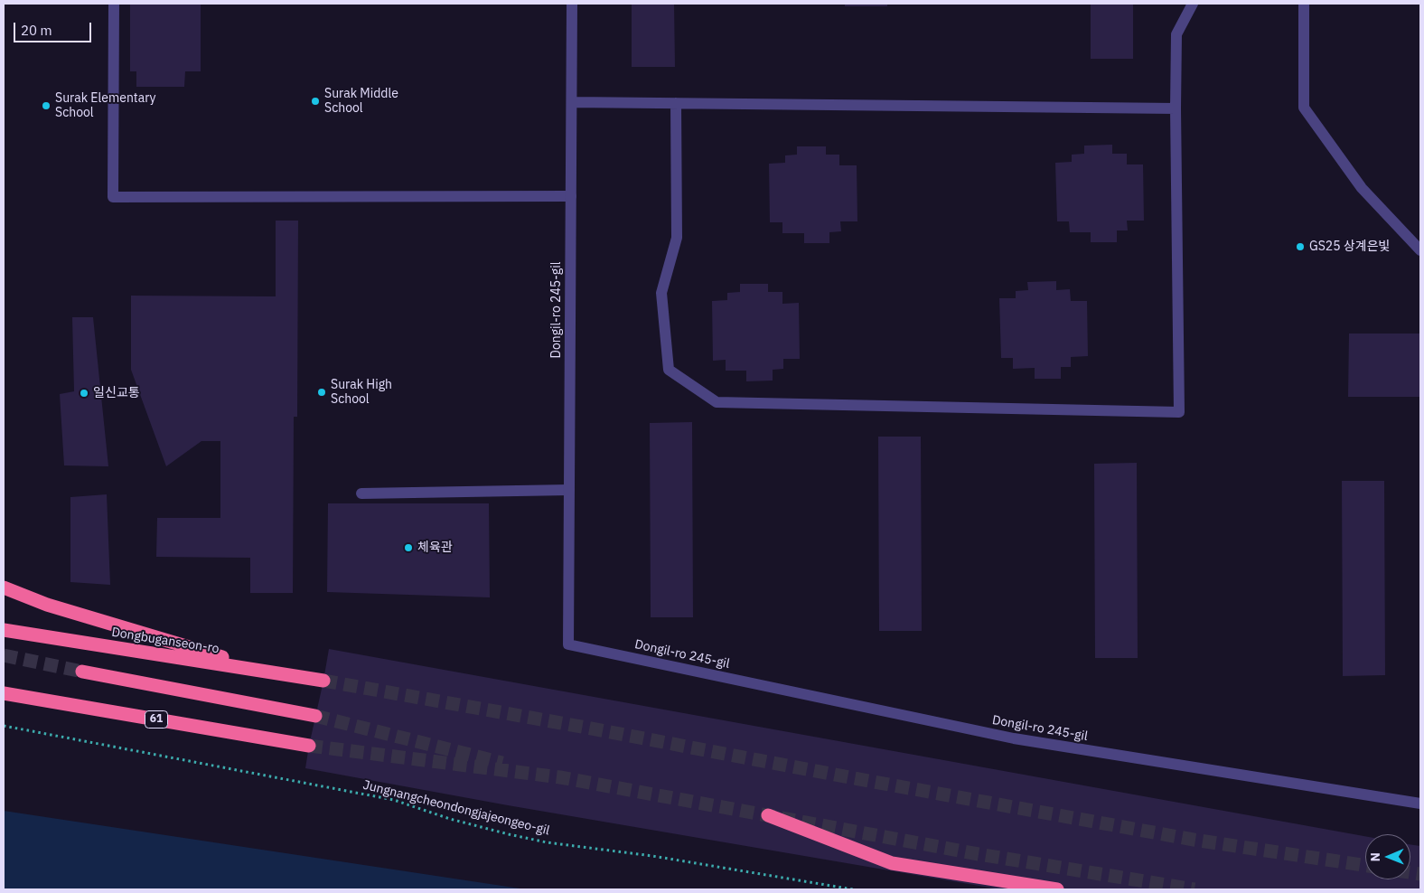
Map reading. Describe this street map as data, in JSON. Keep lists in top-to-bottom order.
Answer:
{
  "streets": {
    "highway": ["Dongbuganseon-ro", "61"],
    "street": ["Dongil-ro 245-gil"],
    "path": ["Jungnangcheondongjajeongeo-gil"]
  },
  "places": [
    "Surak Middle School",
    "Surak Elementary School",
    "GS25 상계은빛",
    "Surak High School",
    "일신교통",
    "체육관"
  ],
  "scale_bar": "20 m",
  "north": "left"
}
